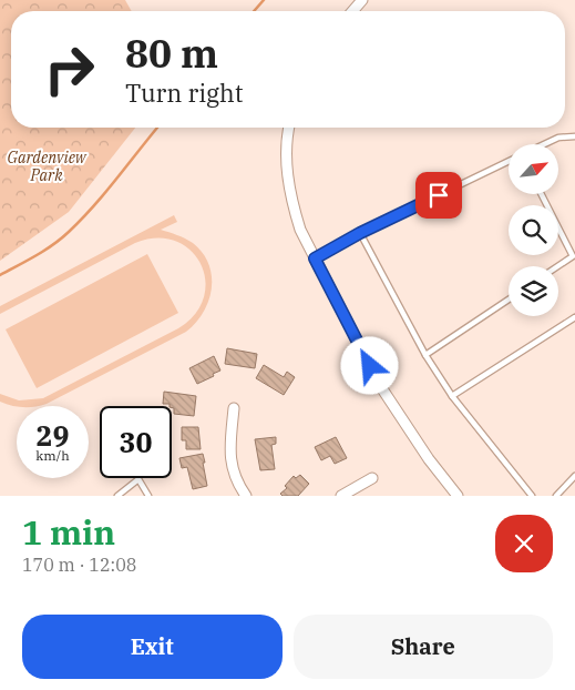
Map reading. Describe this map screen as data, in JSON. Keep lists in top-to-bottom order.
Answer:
{
  "parks": ["Gardenview Park"],
  "north": "top right",
  "page": {
    "turn": ["80 m", "Turn right"],
    "speed": "29 km/h",
    "limit": "30",
    "heading": ["1 min", "170 m · 12:08"],
    "buttons": ["Exit", "Share"]
  }
}
